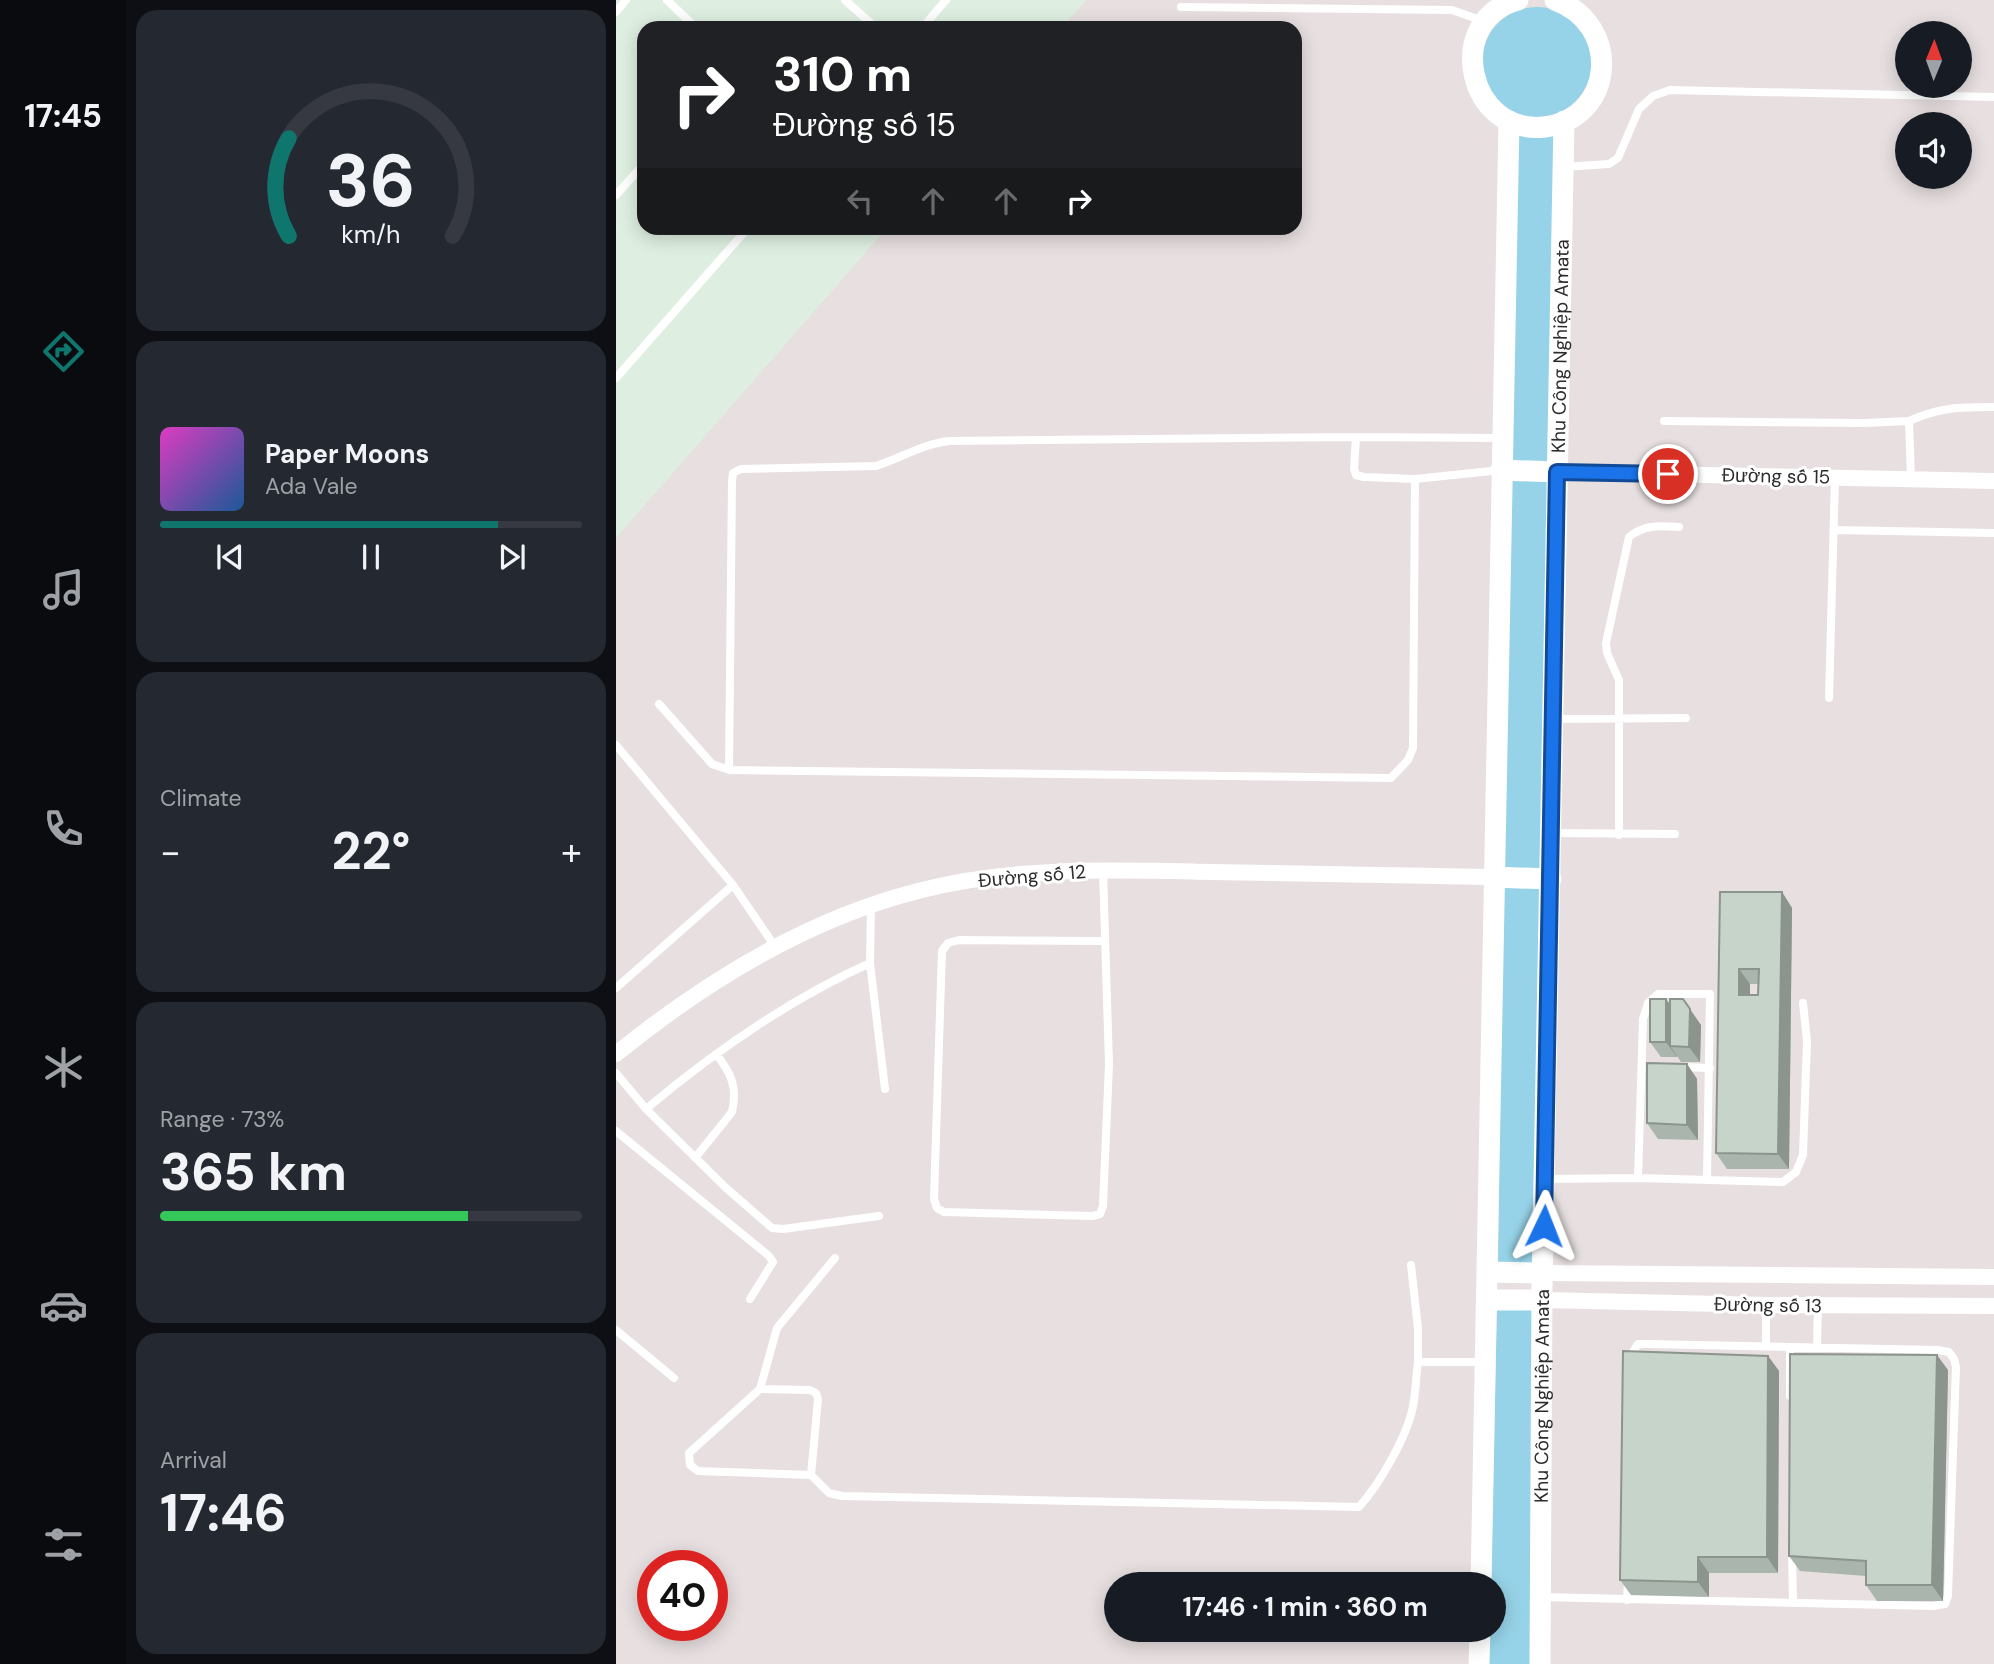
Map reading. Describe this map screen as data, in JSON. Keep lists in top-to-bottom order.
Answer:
{
  "streets": {
    "street": [
      "Khu Công Nghiệp Amata",
      "Đường số 15",
      "Đường số 12",
      "Đường số 13"
    ]
  },
  "crossings": [
    ["Khu Công Nghiệp Amata", "Đường số 15"],
    ["Khu Công Nghiệp Amata", "Đường số 13"]
  ],
  "north": "top",
  "page": {
    "tabs": "17:45",
    "turn": ["310 m", "Đường số 15"],
    "song": ["Paper Moons", "Ada Vale"],
    "tile": [
      "Climate",
      ["Range · 73%", "365 km"],
      ["Arrival", "17:46"]
    ],
    "heat": ["−", "22°", "+"],
    "limit": "40",
    "trip": "17:46 · 1 min · 360 m",
    "gauge": ["36", "km/h"]
  }
}
